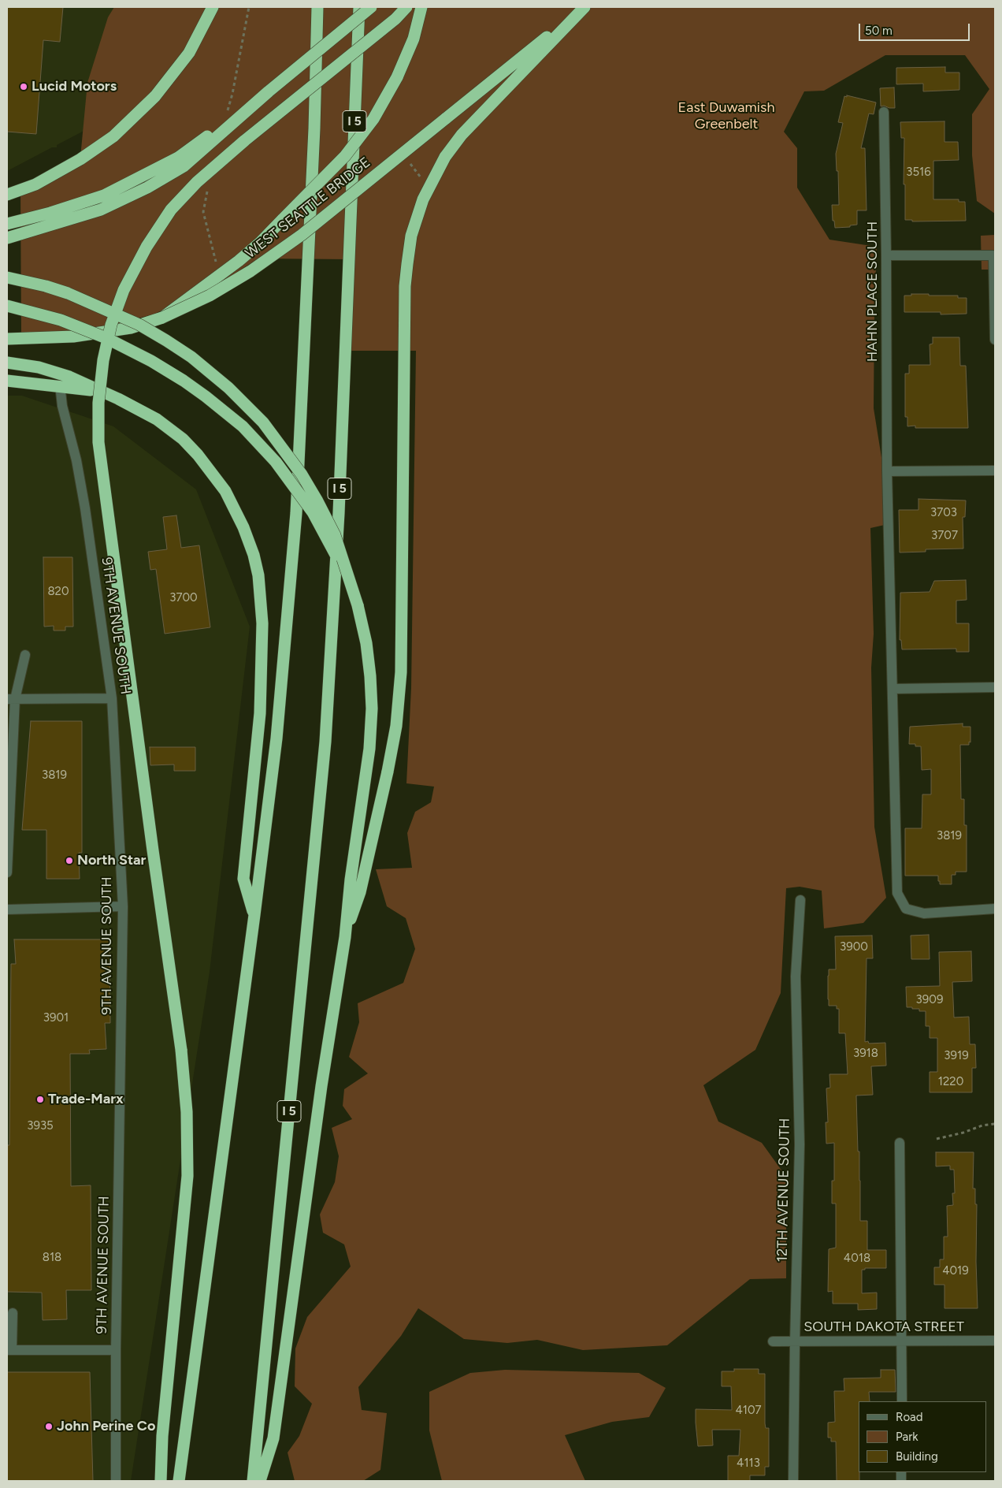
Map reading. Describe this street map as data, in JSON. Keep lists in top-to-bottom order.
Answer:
{
  "streets": {
    "highway": ["I 5", "WEST SEATTLE BRIDGE"],
    "street": [
      "HAHN PLACE SOUTH",
      "9TH AVENUE SOUTH",
      "12TH AVENUE SOUTH",
      "SOUTH DAKOTA STREET"
    ]
  },
  "crossings": [
    ["12TH AVENUE SOUTH", "SOUTH DAKOTA STREET"]
  ],
  "parks": ["East Duwamish Greenbelt"],
  "places": [
    "Lucid Motors",
    "North Star",
    "Trade-Marx",
    "John Perine Co"
  ],
  "house_numbers": [
    "3516",
    "3703",
    "3707",
    "820",
    "3700",
    "3819",
    "3819",
    "3900",
    "3909",
    "3901",
    "3918",
    "3919",
    "1220",
    "3935",
    "818",
    "4018",
    "4019",
    "4107",
    "4113"
  ],
  "legend": ["Road", "Park", "Building"],
  "scale_bar": "50 m"
}
